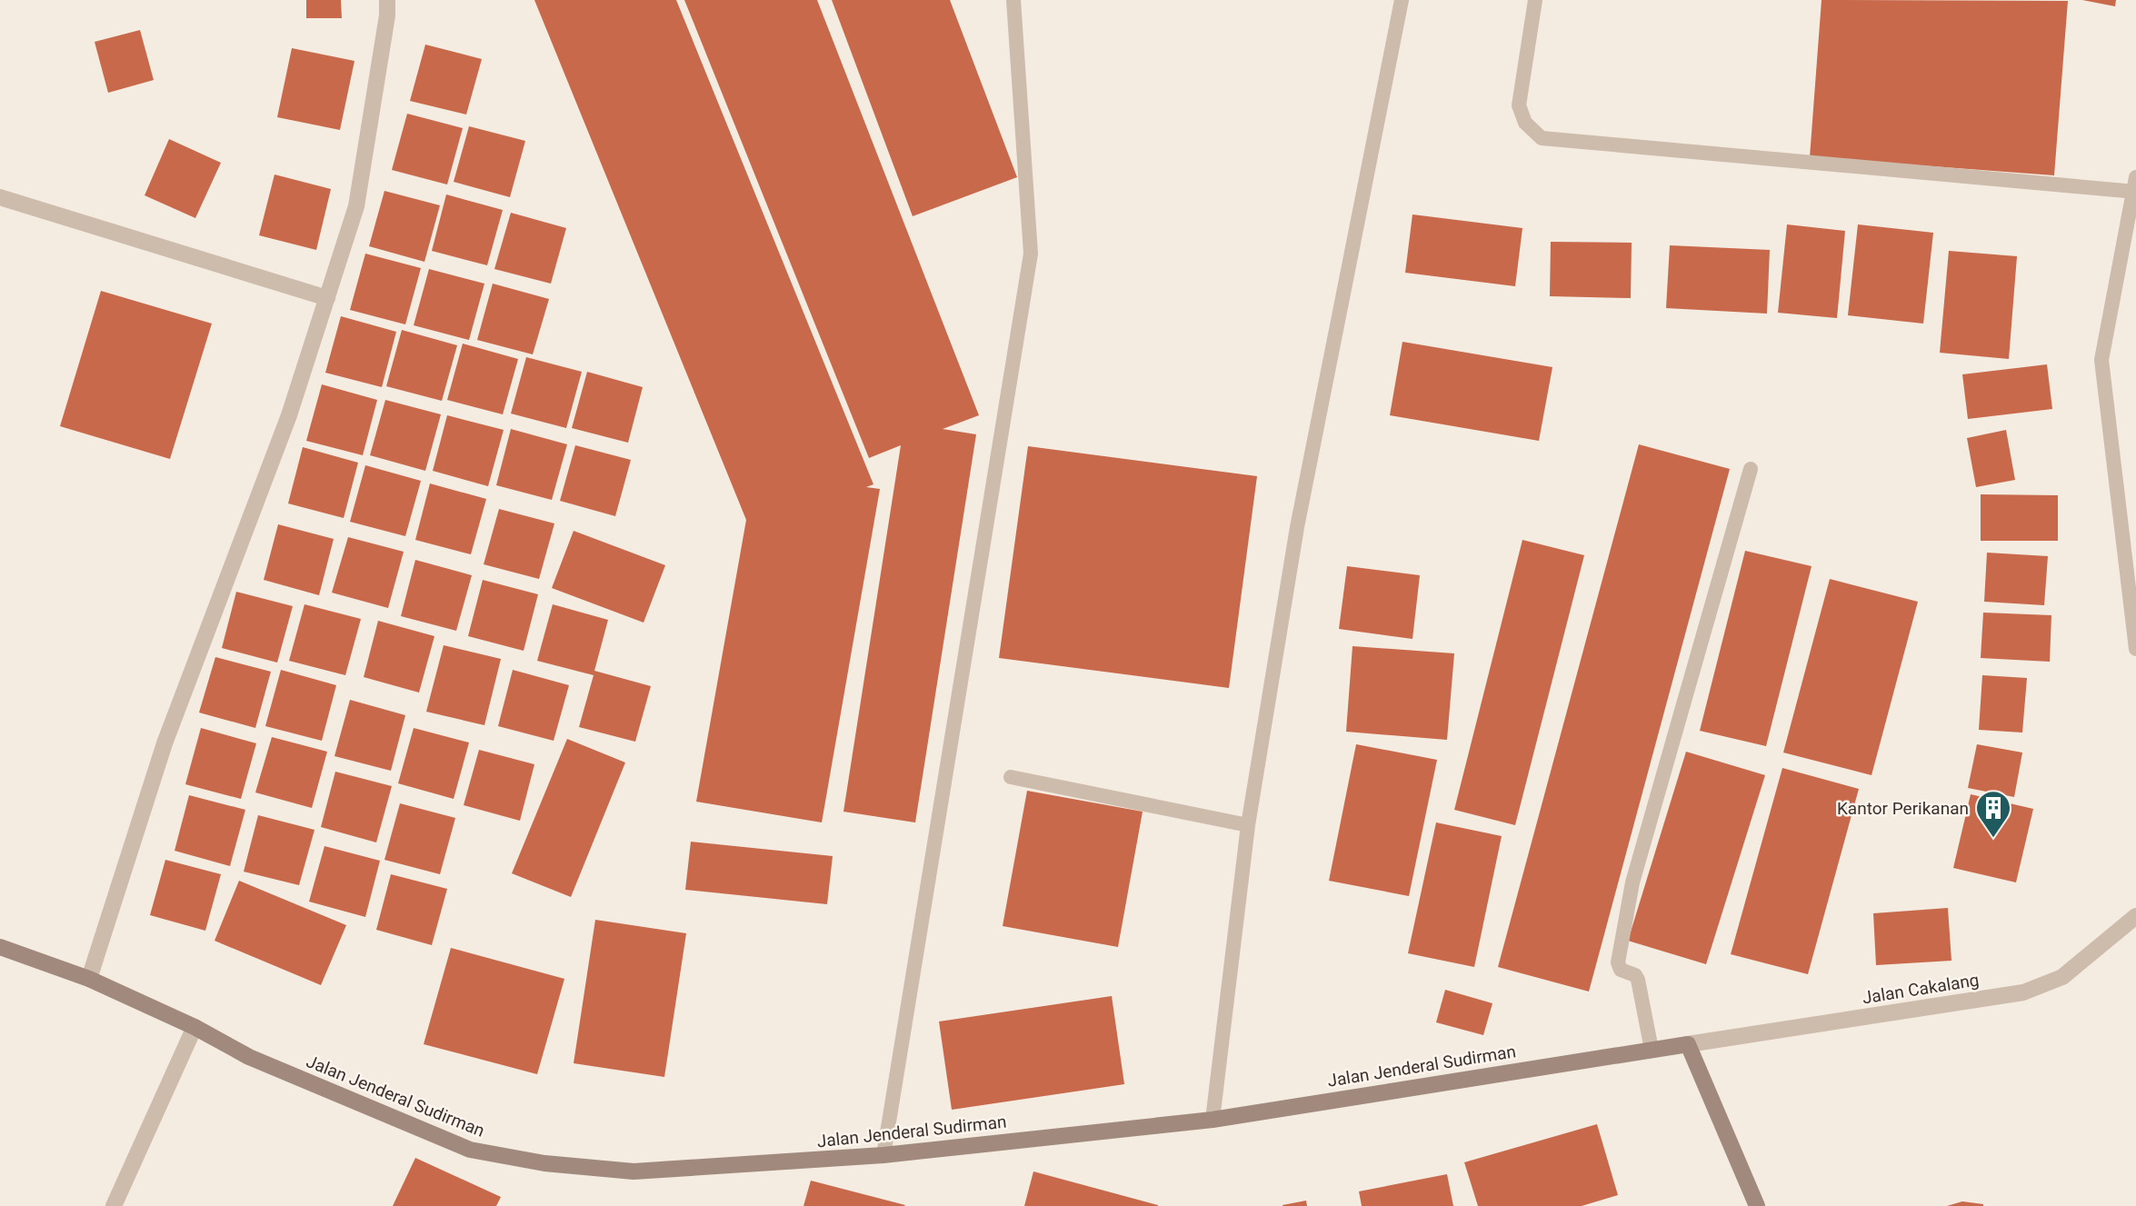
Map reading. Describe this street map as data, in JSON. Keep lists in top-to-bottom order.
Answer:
{
  "streets": {
    "main road": ["Jalan Jenderal Sudirman"],
    "street": ["Jalan Cakalang"]
  },
  "crossings": [
    ["Jalan Cakalang", "Jalan Jenderal Sudirman"]
  ],
  "places": {
    "building": ["Kantor Perikanan"]
  }
}
